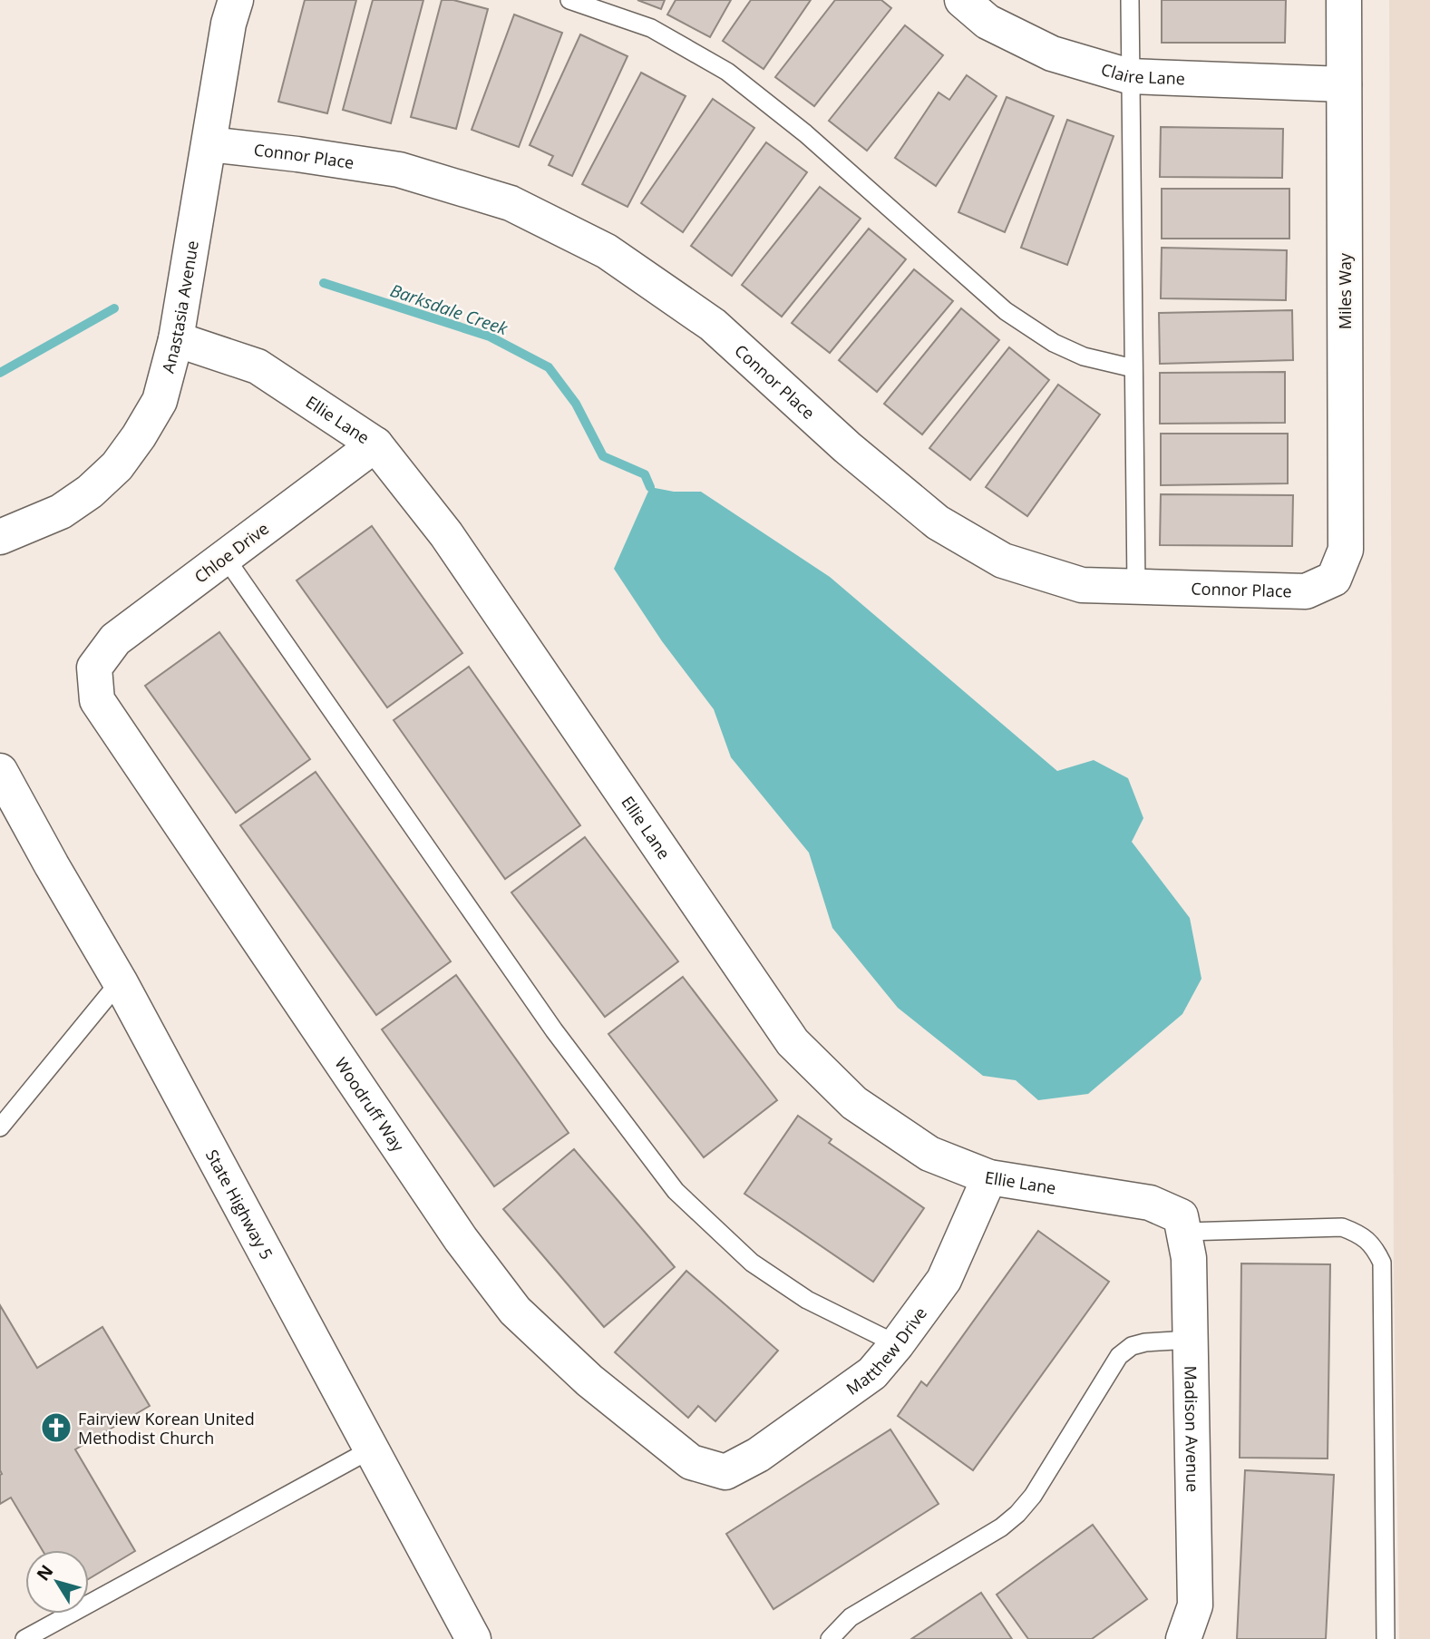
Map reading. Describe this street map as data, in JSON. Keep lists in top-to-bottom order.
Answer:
{
  "streets": {
    "street": [
      "Claire Lane",
      "Connor Place",
      "Miles Way",
      "Anastasia Avenue",
      "Ellie Lane",
      "Chloe Drive",
      "Woodruff Way",
      "State Highway 5",
      "Matthew Drive",
      "Madison Avenue"
    ]
  },
  "crossings": [
    ["Claire Lane", "Miles Way"],
    ["Connor Place", "Miles Way"],
    ["Connor Place", "Anastasia Avenue"],
    ["Anastasia Avenue", "Ellie Lane"],
    ["Ellie Lane", "Chloe Drive"],
    ["Ellie Lane", "Matthew Drive"],
    ["Ellie Lane", "Madison Avenue"],
    ["Chloe Drive", "Woodruff Way"],
    ["Woodruff Way", "Matthew Drive"]
  ],
  "water": ["Barksdale Creek"],
  "places": {
    "church": ["Fairview Korean United Methodist Church"]
  },
  "north": "top left"
}
